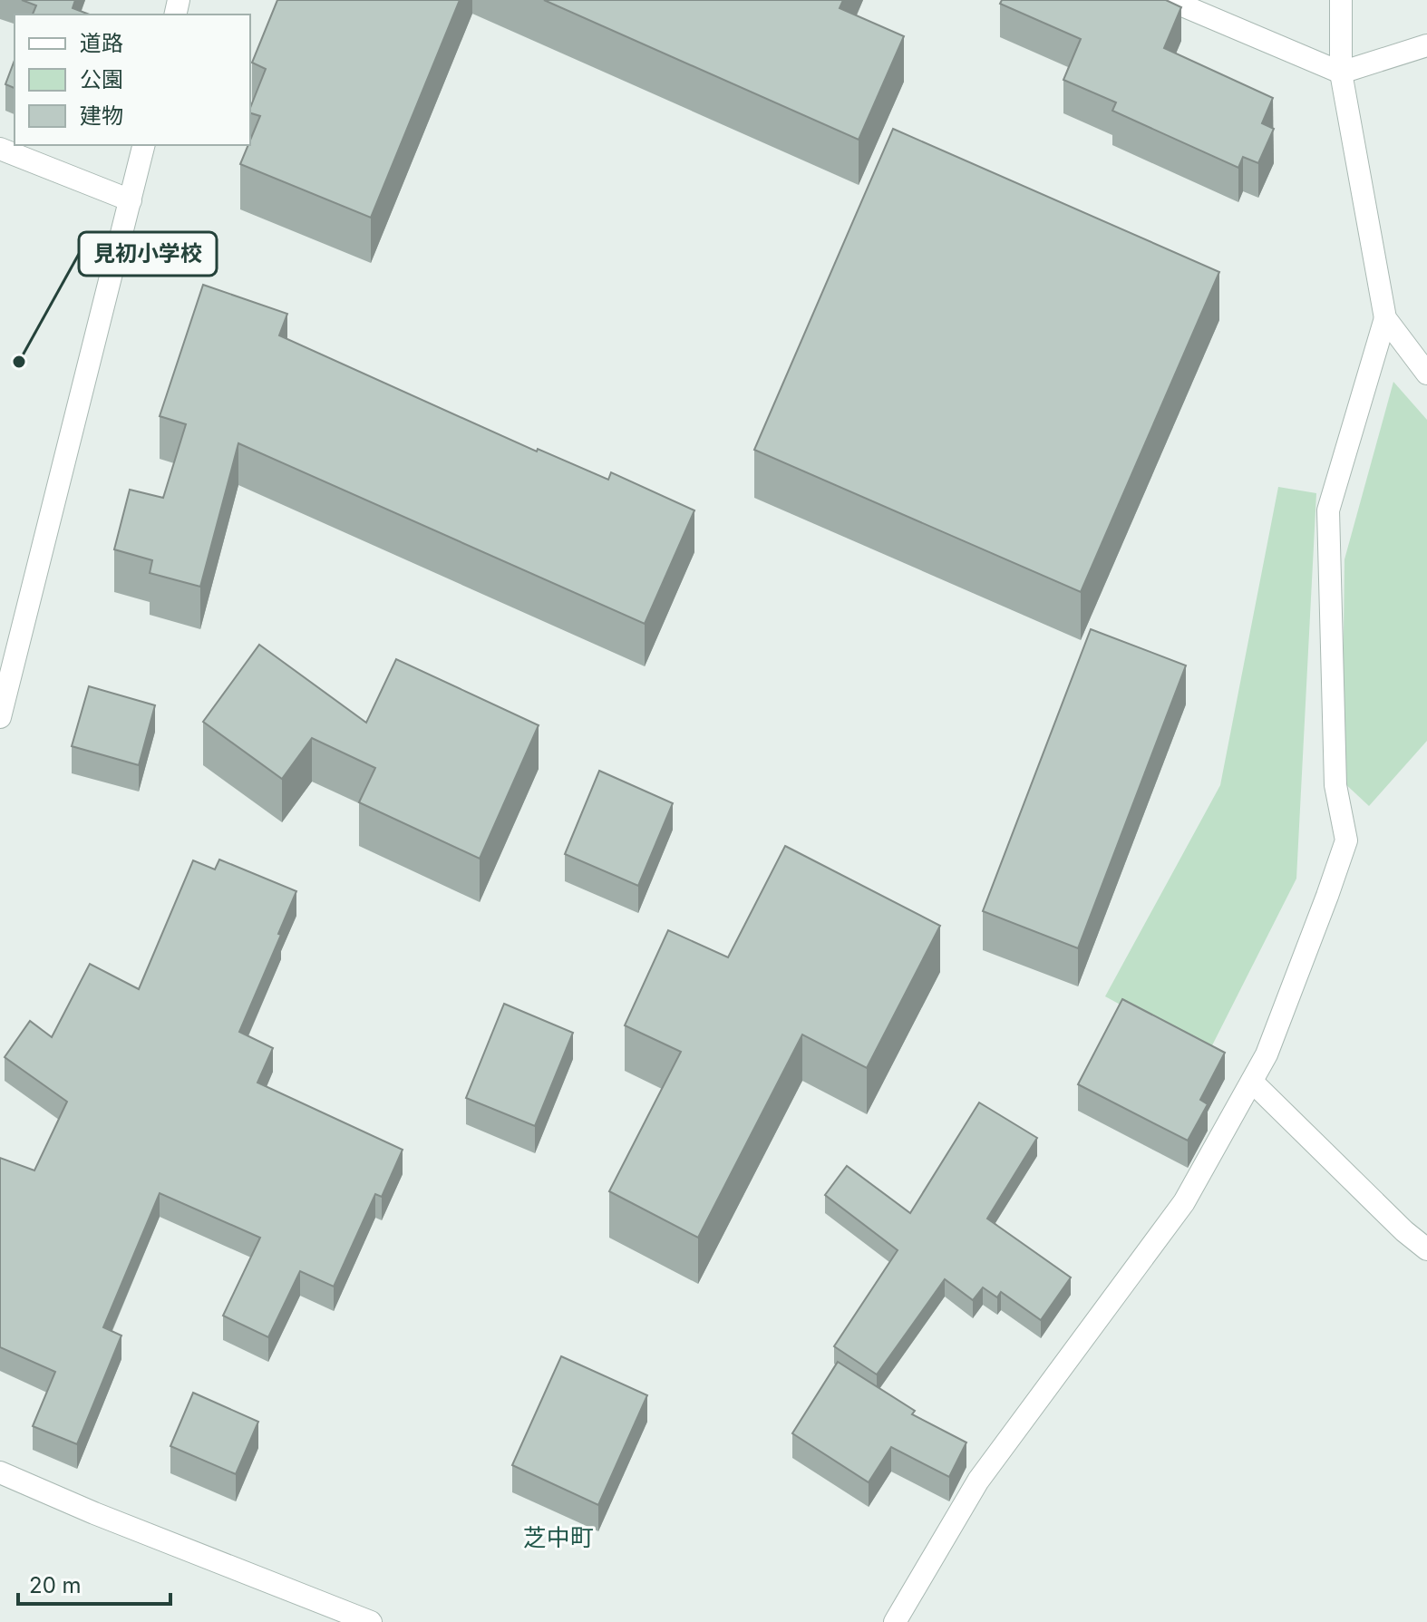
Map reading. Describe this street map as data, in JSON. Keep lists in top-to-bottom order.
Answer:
{
  "districts": ["芝中町"],
  "places": ["見初小学校"],
  "legend": ["道路", "公園", "建物"],
  "scale_bar": "20 m"
}
